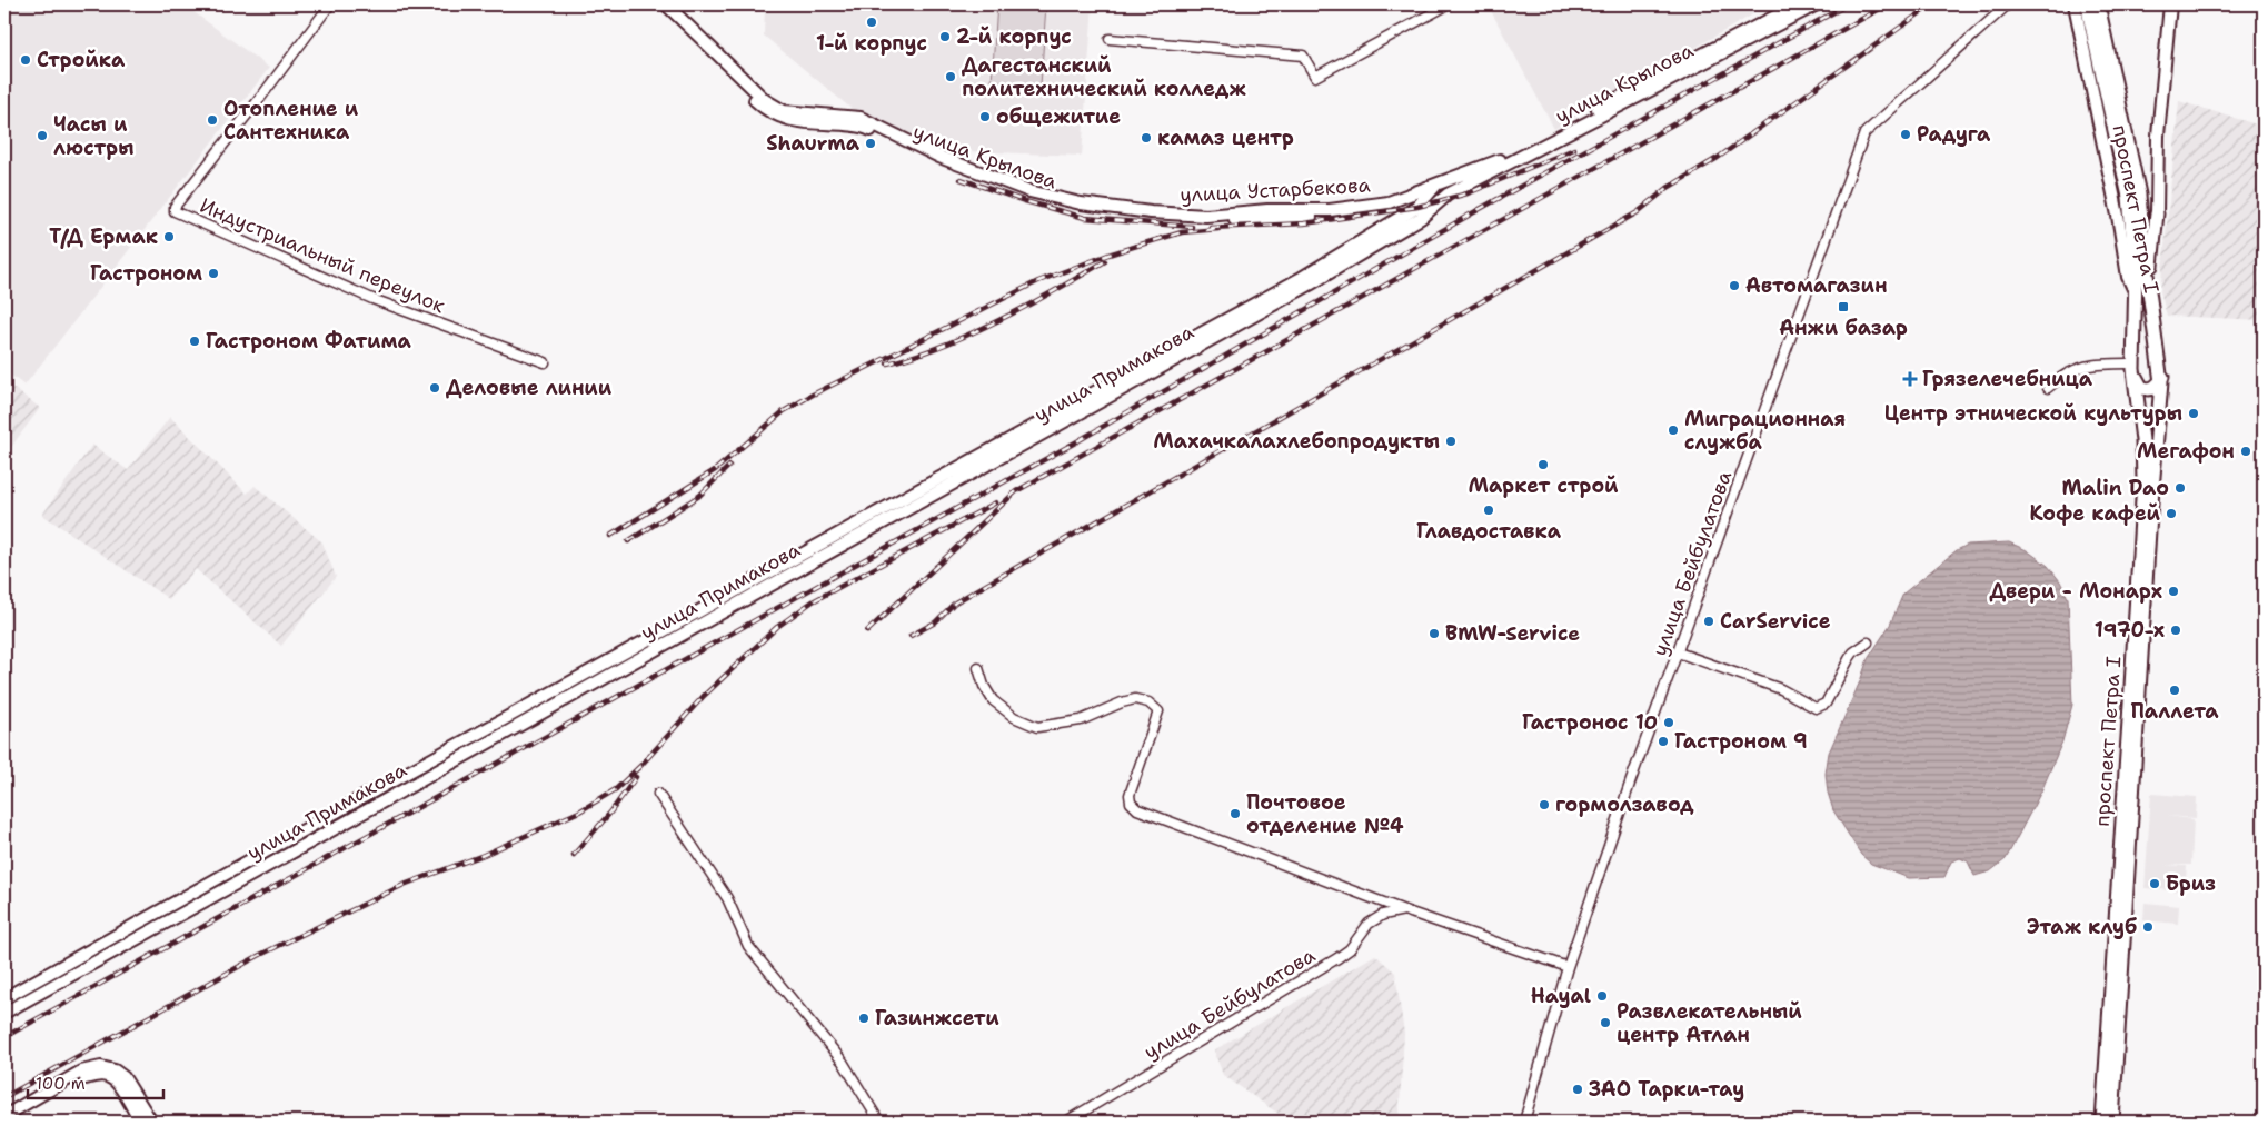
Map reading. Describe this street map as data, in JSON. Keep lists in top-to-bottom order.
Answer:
{
  "streets": {
    "main road": [
      "улица Крылова",
      "улица Устарбекова",
      "проспект Петра I",
      "улица Примакова"
    ],
    "street": ["Индустриальный переулок", "улица Бейбулатова"]
  },
  "crossings": [
    ["улица Крылова", "улица Примакова"]
  ],
  "places": {
    "other": [
      "1-й корпус",
      "2-й корпус",
      "Стройка",
      "Дагестанский политехнический колледж",
      "общежитие",
      "Отопление и Сантехника",
      "Радуга",
      "Часы и люстры",
      "камаз центр",
      "Shaurma",
      "Т/Д Ермак",
      "Гастроном",
      "Автомагазин",
      "Гастроном Фатима",
      "Деловые линии",
      "Центр этнической культуры",
      "Миграционная служба",
      "Махачкалахлебопродукты",
      "Мегафон",
      "Маркет строй",
      "Malin Dao",
      "Главдоставка",
      "Кофе кафей",
      "Двери - Монарх",
      "CarService",
      "1970-х",
      "BMW-Service",
      "Паллета",
      "Гастронос 10",
      "Гастроном 9",
      "гормолзавод",
      "Почтовое отделение №4",
      "Бриз",
      "Этаж клуб",
      "Hayal",
      "Газинжсети",
      "Развлекательный центр Атлан",
      "ЗАО Тарки-тау"
    ],
    "transit": ["Анжи базар"],
    "health": ["Грязелечебница"]
  },
  "scale_bar": "100 m"
}
